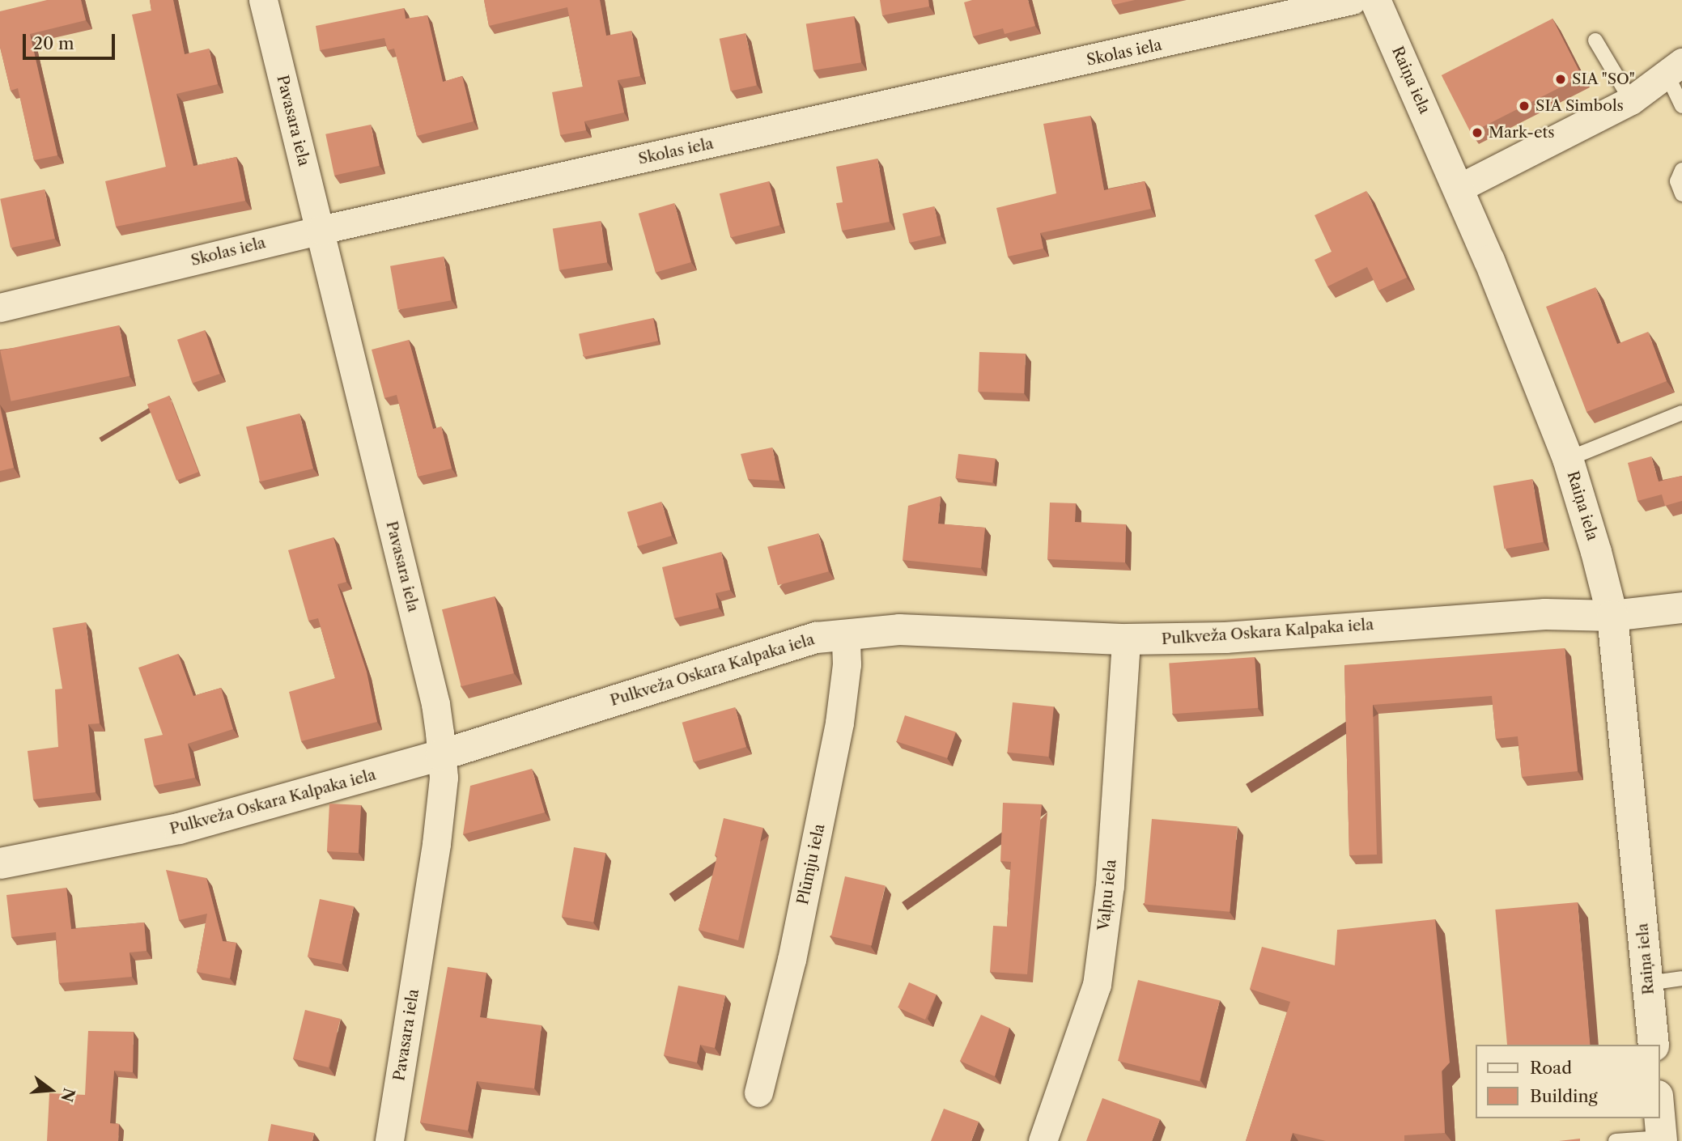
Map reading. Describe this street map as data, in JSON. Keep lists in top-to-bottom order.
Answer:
{
  "streets": {
    "street": [
      "Skolas iela",
      "Raiņa iela",
      "Pavasara iela",
      "Pulkveža Oskara Kalpaka iela",
      "Plūmju iela",
      "Vaļņu iela"
    ]
  },
  "crossings": [
    ["Skolas iela", "Pavasara iela"],
    ["Raiņa iela", "Pulkveža Oskara Kalpaka iela"],
    ["Pavasara iela", "Pulkveža Oskara Kalpaka iela"],
    ["Pulkveža Oskara Kalpaka iela", "Plūmju iela"],
    ["Pulkveža Oskara Kalpaka iela", "Vaļņu iela"]
  ],
  "places": ["SIA \"SO\"", "SIA Simbols", "Mark-ets"],
  "legend": ["Road", "Building"],
  "scale_bar": "20 m",
  "north": "right"
}
